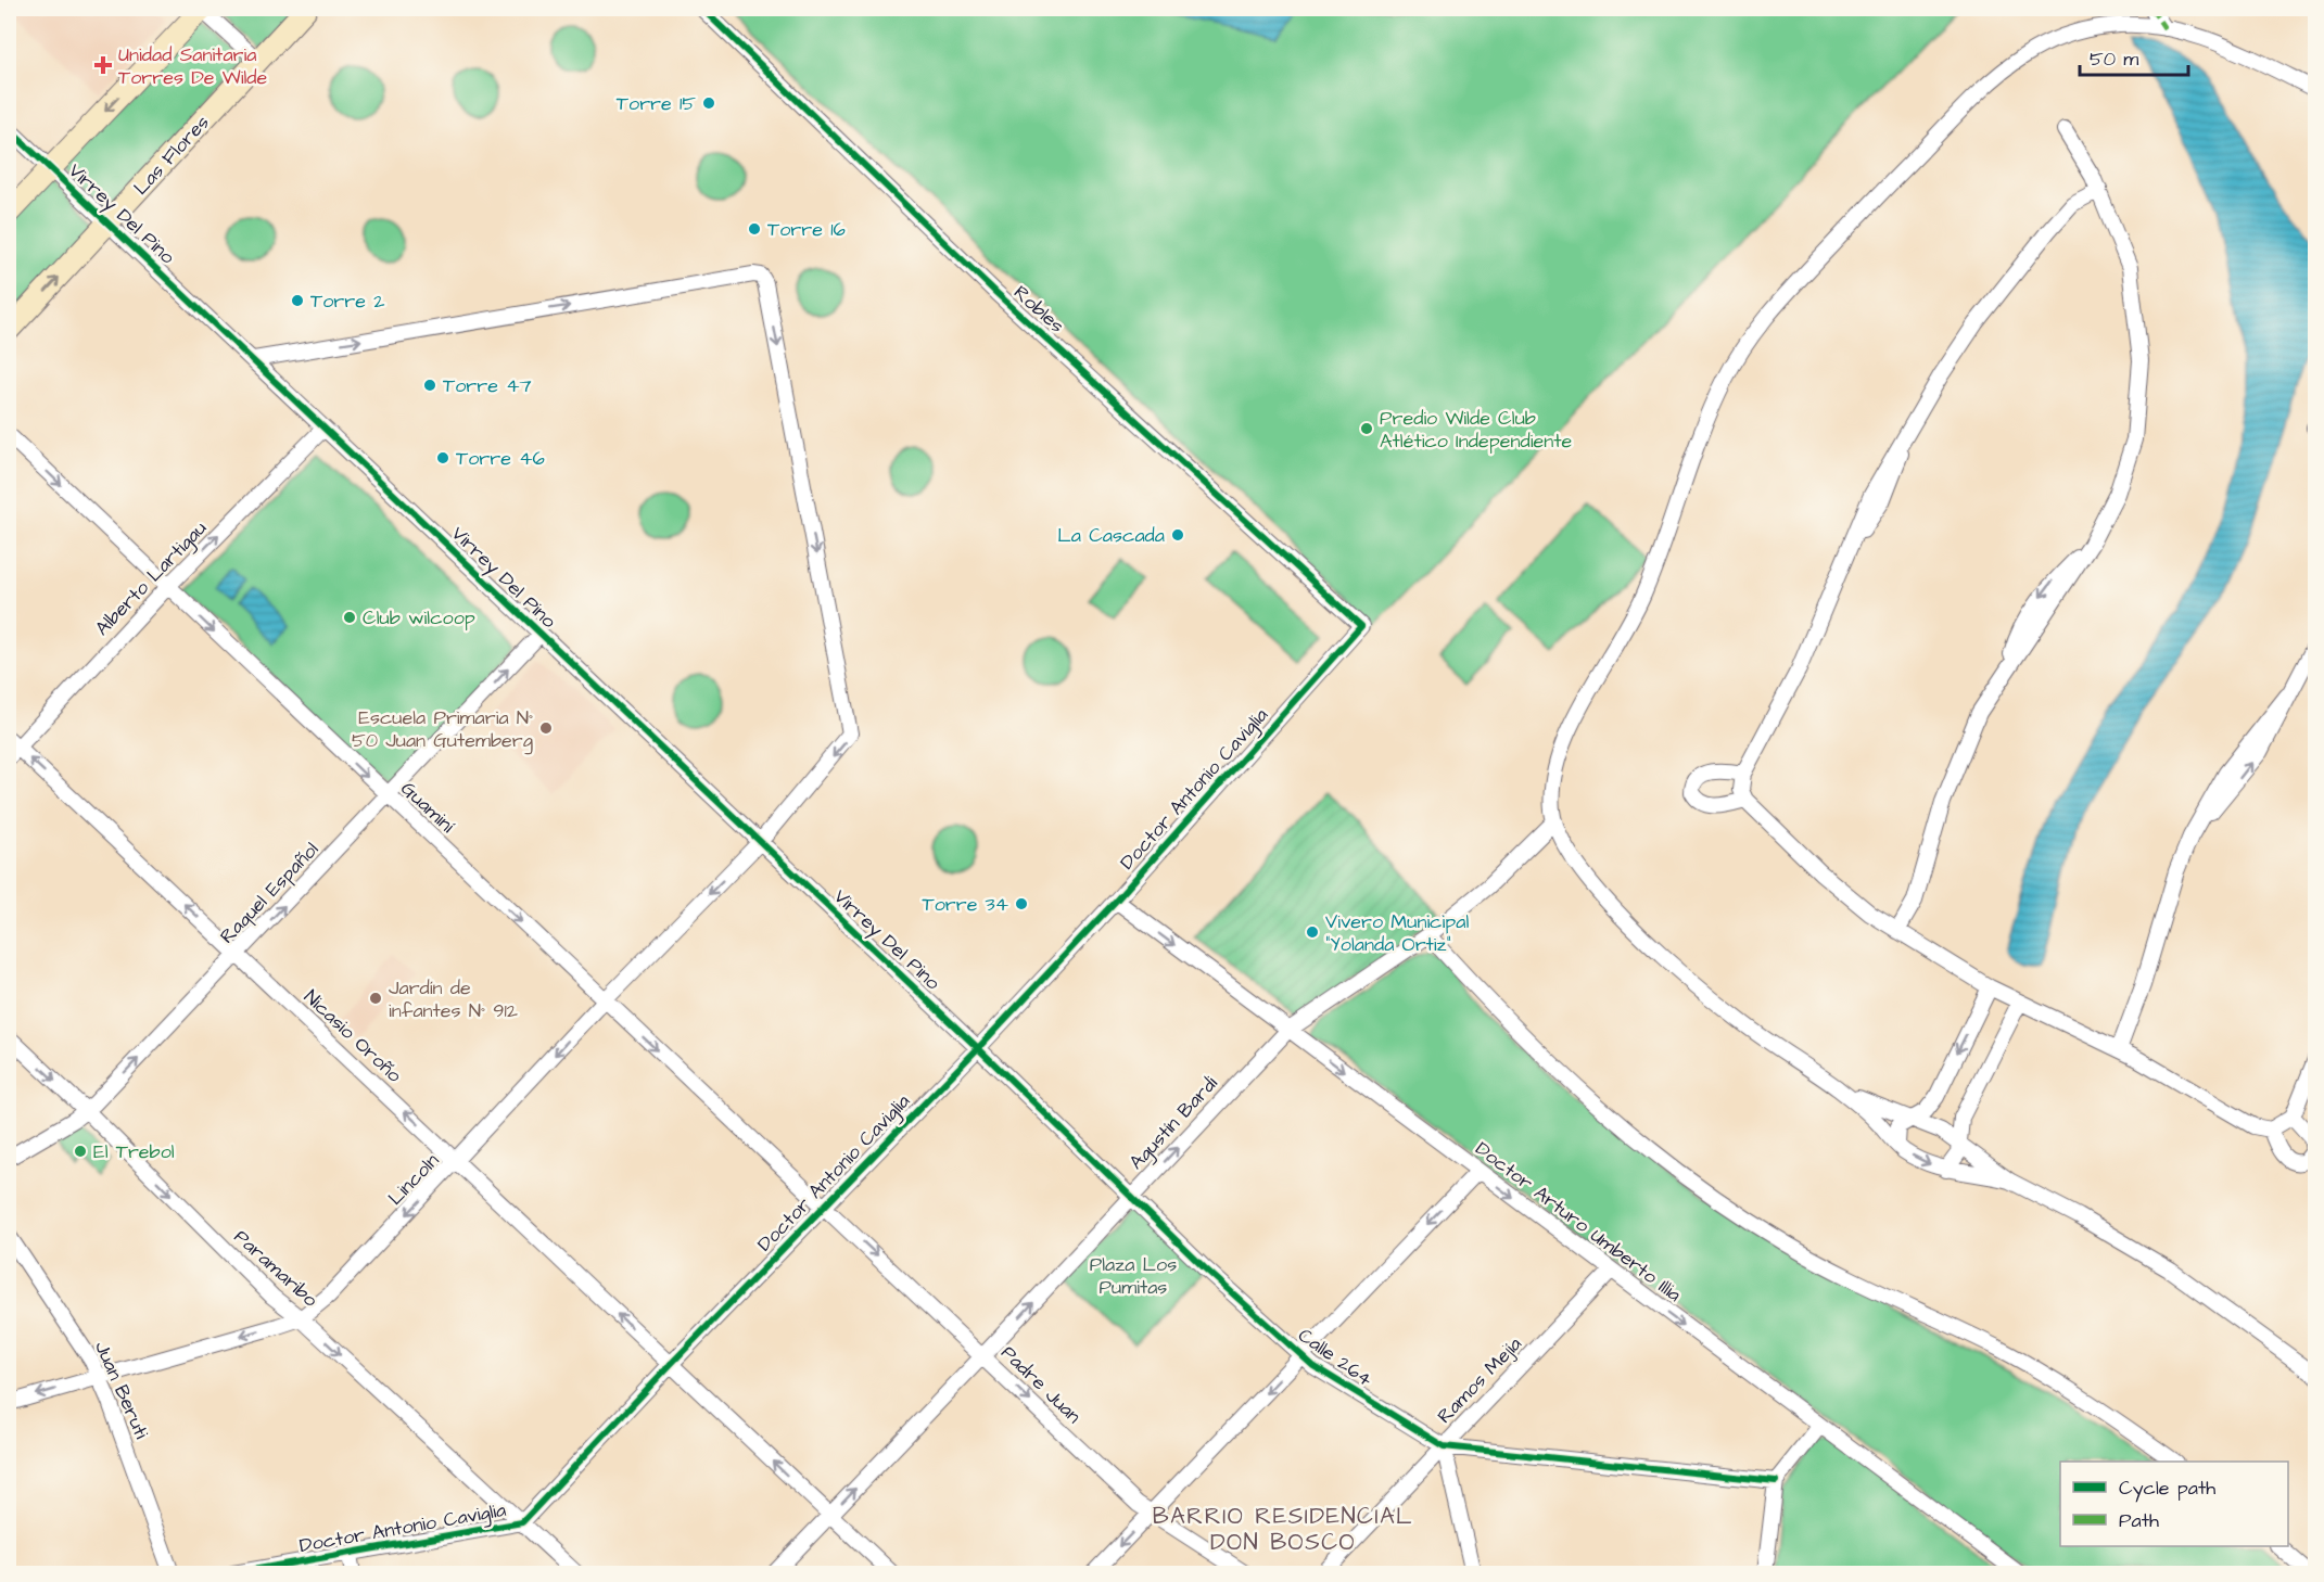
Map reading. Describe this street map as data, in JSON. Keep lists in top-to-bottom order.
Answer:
{
  "streets": {
    "street": [
      "Las Flores",
      "Virrey Del Pino",
      "Robles",
      "Alberto Lartigau",
      "Doctor Antonio Caviglia",
      "Guaminí",
      "Raquel Español",
      "Nicasio Oroño",
      "Agustín Bardi",
      "Lincoln",
      "Doctor Arturo Umberto Illia",
      "Paramaribo",
      "Calle 264",
      "Ramos Mejía",
      "Padre Juan",
      "Juan Beruti"
    ]
  },
  "crossings": [
    ["Las Flores", "Virrey Del Pino"],
    ["Virrey Del Pino", "Alberto Lartigau"],
    ["Virrey Del Pino", "Doctor Antonio Caviglia"],
    ["Virrey Del Pino", "Raquel Español"],
    ["Virrey Del Pino", "Lincoln"],
    ["Virrey Del Pino", "Calle 264"],
    ["Robles", "Doctor Antonio Caviglia"],
    ["Alberto Lartigau", "Guaminí"],
    ["Alberto Lartigau", "Nicasio Oroño"],
    ["Doctor Antonio Caviglia", "Guaminí"],
    ["Doctor Antonio Caviglia", "Nicasio Oroño"],
    ["Doctor Antonio Caviglia", "Doctor Arturo Umberto Illia"],
    ["Doctor Antonio Caviglia", "Paramaribo"],
    ["Doctor Antonio Caviglia", "Calle 264"],
    ["Doctor Antonio Caviglia", "Padre Juan"],
    ["Guaminí", "Raquel Español"],
    ["Guaminí", "Lincoln"],
    ["Guaminí", "Padre Juan"],
    ["Raquel Español", "Nicasio Oroño"],
    ["Raquel Español", "Paramaribo"],
    ["Nicasio Oroño", "Agustín Bardi"],
    ["Nicasio Oroño", "Lincoln"],
    ["Agustín Bardi", "Doctor Arturo Umberto Illia"],
    ["Agustín Bardi", "Calle 264"],
    ["Agustín Bardi", "Padre Juan"],
    ["Lincoln", "Paramaribo"],
    ["Lincoln", "Juan Beruti"],
    ["Doctor Arturo Umberto Illia", "Ramos Mejía"],
    ["Calle 264", "Ramos Mejía"]
  ],
  "one_way": [
    "Alberto Lartigau",
    "Guaminí",
    "Raquel Español",
    "Nicasio Oroño",
    "Agustín Bardi",
    "Paramaribo",
    "Padre Juan"
  ],
  "districts": ["BARRIO RESIDENCIAL DON BOSCO"],
  "parks": ["Plaza Los Pumitas"],
  "places": {
    "health": ["Unidad Sanitaria Torres De Wilde"],
    "other": [
      "Torre 15",
      "Torre 16",
      "Torre 2",
      "Torre 47",
      "Predio Wilde Club Atlético Independiente",
      "Torre 46",
      "La Cascada",
      "Club wilcoop",
      "Escuela Primaria N° 50 Juan Gutemberg",
      "Torre 34",
      "Vivero Municipal \"Yolanda Ortiz\"",
      "Jardín de infantes N° 912",
      "El Trebol"
    ]
  },
  "legend": ["Cycle path", "Path"],
  "scale_bar": "50 m"
}
